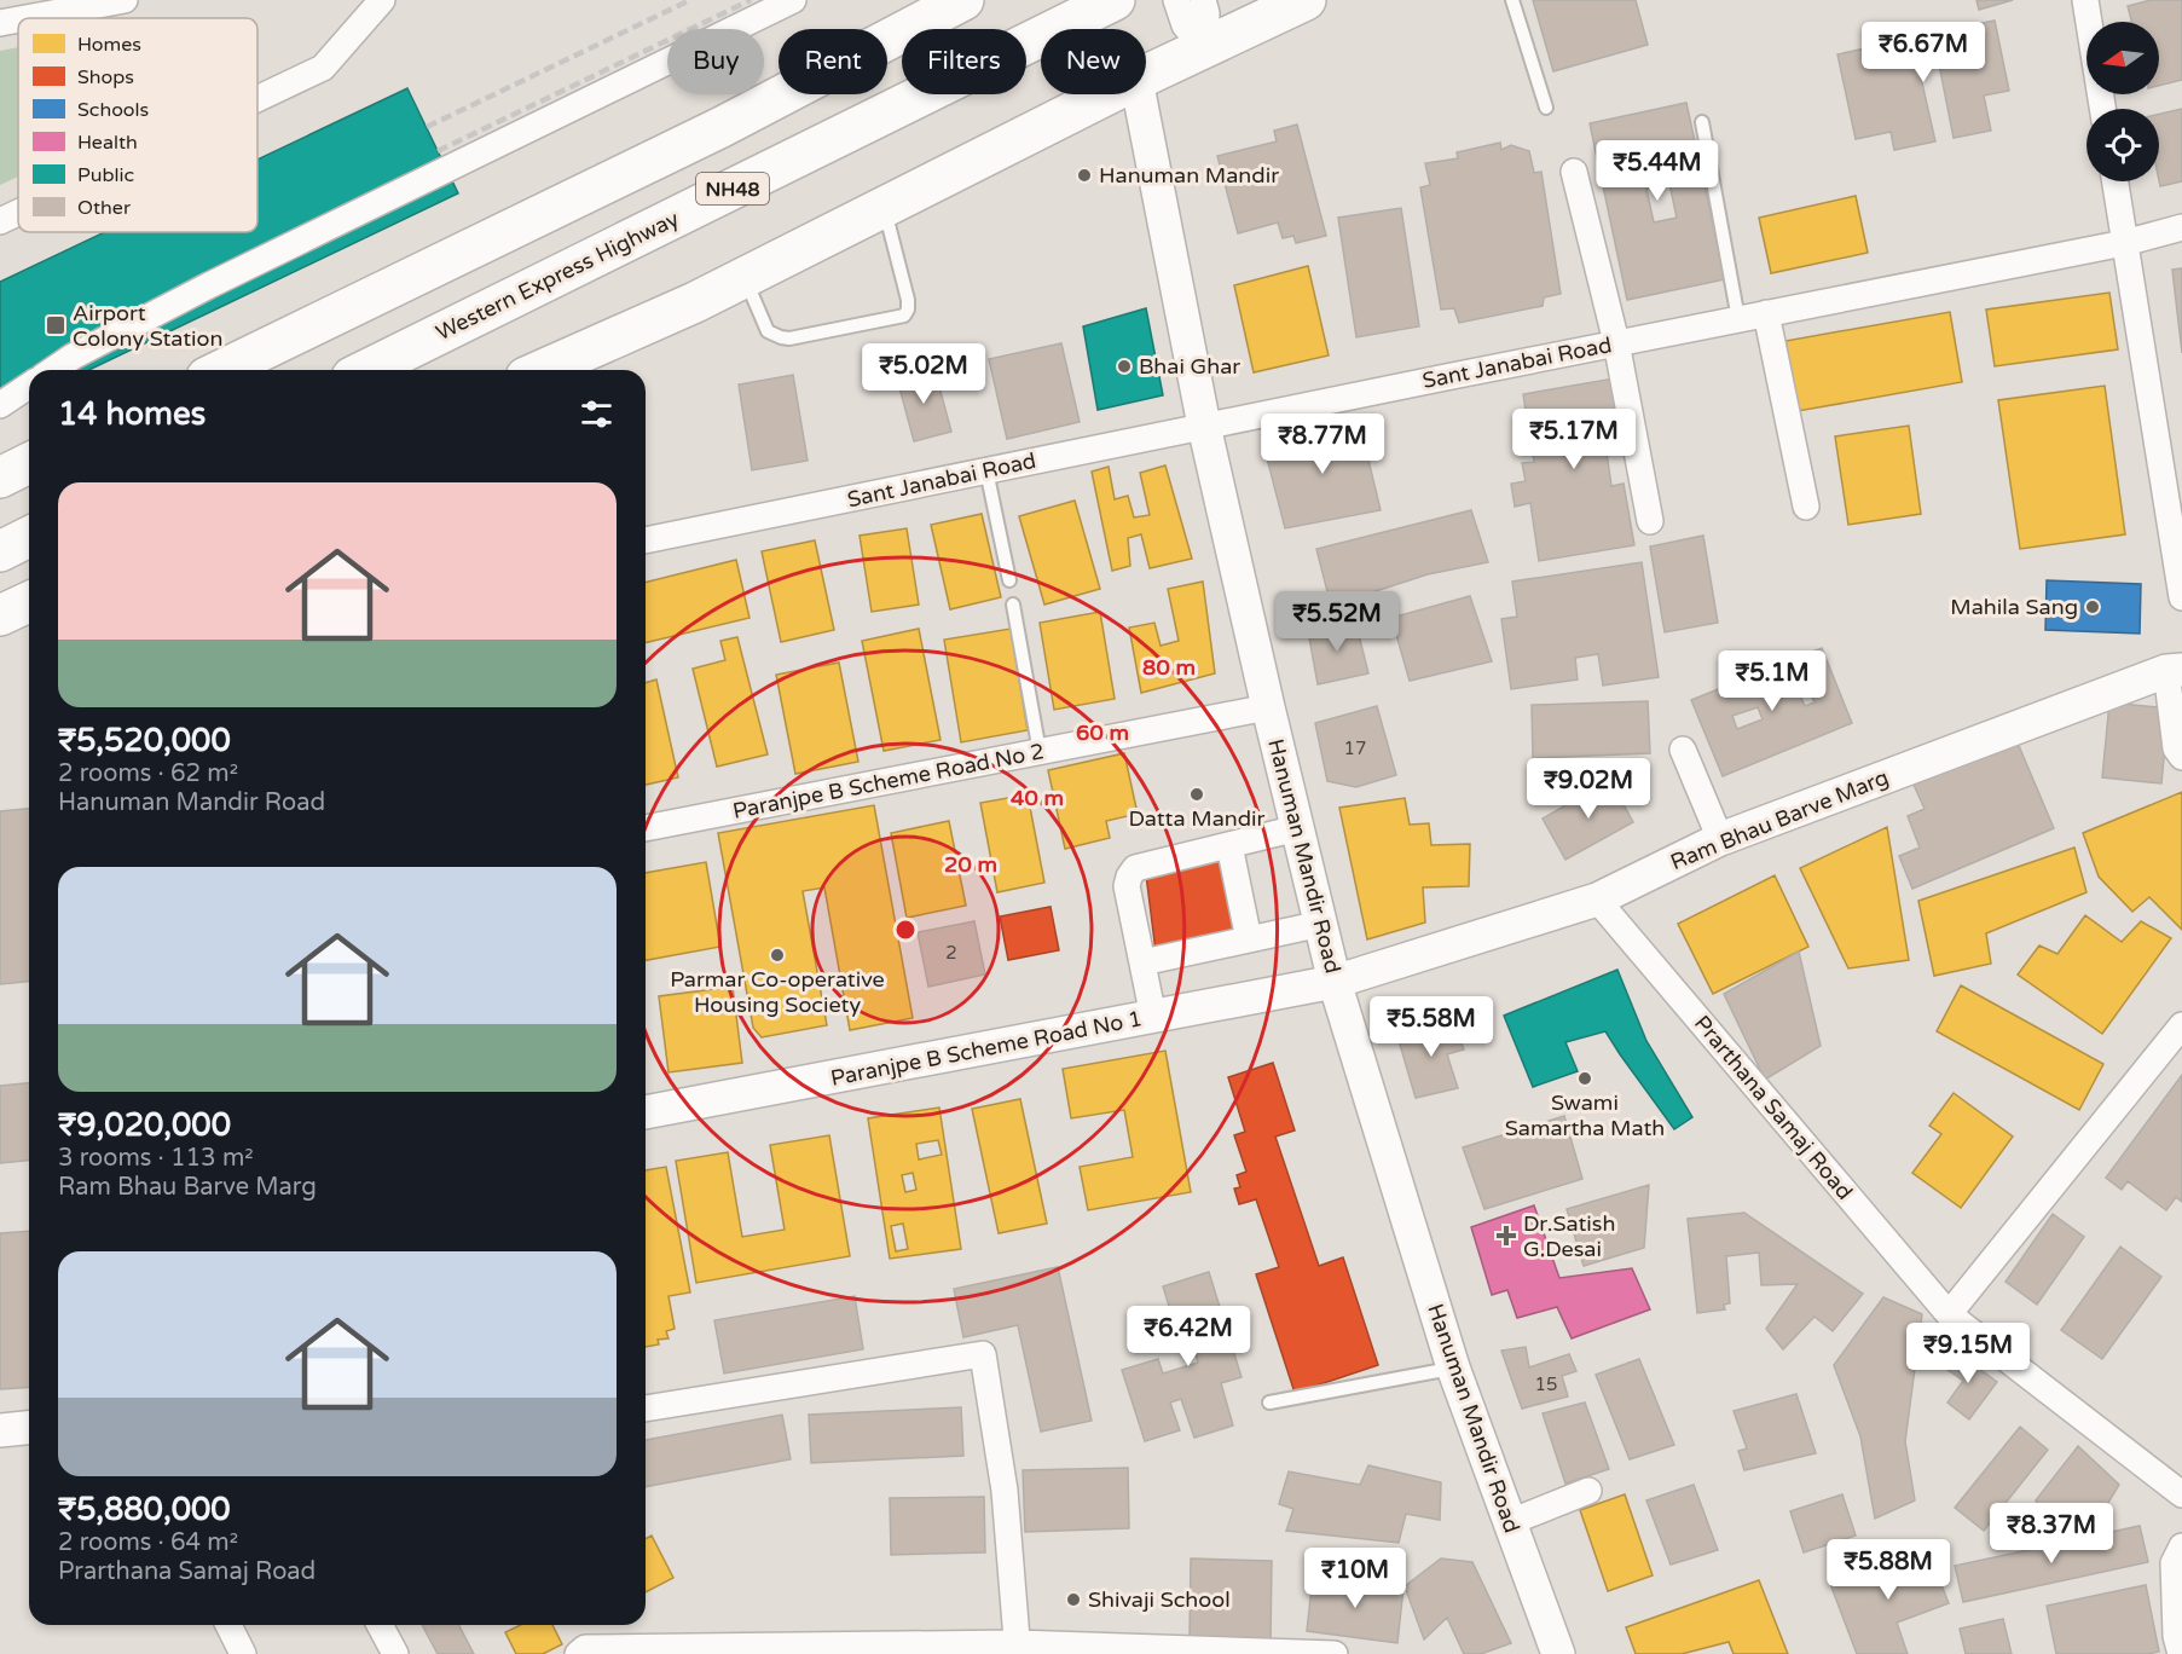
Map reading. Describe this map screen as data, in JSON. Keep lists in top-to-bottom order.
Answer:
{
  "streets": {
    "main road": ["NH48", "Western Express Highway"],
    "street": [
      "Sant Janabai Road",
      "Paranjpe B Scheme Road No 2",
      "Ram Bhau Barve Marg",
      "Hanuman Mandir Road",
      "Paranjpe B Scheme Road No 1",
      "Prarthana Samaj Road"
    ]
  },
  "crossings": [
    ["Sant Janabai Road", "Hanuman Mandir Road"],
    ["Paranjpe B Scheme Road No 2", "Hanuman Mandir Road"],
    ["Ram Bhau Barve Marg", "Hanuman Mandir Road"],
    ["Ram Bhau Barve Marg", "Paranjpe B Scheme Road No 1"],
    ["Ram Bhau Barve Marg", "Prarthana Samaj Road"],
    ["Hanuman Mandir Road", "Paranjpe B Scheme Road No 1"]
  ],
  "places": {
    "other": [
      "Hanuman Mandir",
      "Bhai Ghar",
      "Mahila Sang",
      "Datta Mandir",
      "Parmar Co-operative Housing Society",
      "Swami Samartha Math",
      "Shivaji School"
    ],
    "transit": ["Airport Colony Station"],
    "health": ["Dr.Satish G.Desai"]
  },
  "house_numbers": ["17", "2", "15"],
  "legend": [
    "Homes",
    "Shops",
    "Schools",
    "Health",
    "Public",
    "Other"
  ],
  "north": "left",
  "page": {
    "price": [
      "₹6.67M",
      "₹5.44M",
      "₹5.02M",
      "₹5.17M",
      "₹8.77M",
      "₹5.52M",
      "₹5.1M",
      "₹9.02M",
      "₹5.58M",
      "₹6.42M",
      "₹9.15M",
      "₹8.37M",
      "₹5.88M",
      "₹10M"
    ],
    "chip": [
      "Buy",
      "Rent",
      "Filters",
      "New"
    ],
    "heading": "14 homes",
    "list": [
      {
        "name": "₹5,520,000",
        "note": "2 rooms · 62 m² · Hanuman Mandir Road"
      },
      {
        "name": "₹9,020,000",
        "note": "3 rooms · 113 m² · Ram Bhau Barve Marg"
      },
      {
        "name": "₹5,880,000",
        "note": "2 rooms · 64 m² · Prarthana Samaj Road"
      }
    ]
  },
  "rings": [
    "80 m",
    "60 m",
    "40 m",
    "20 m"
  ]
}
